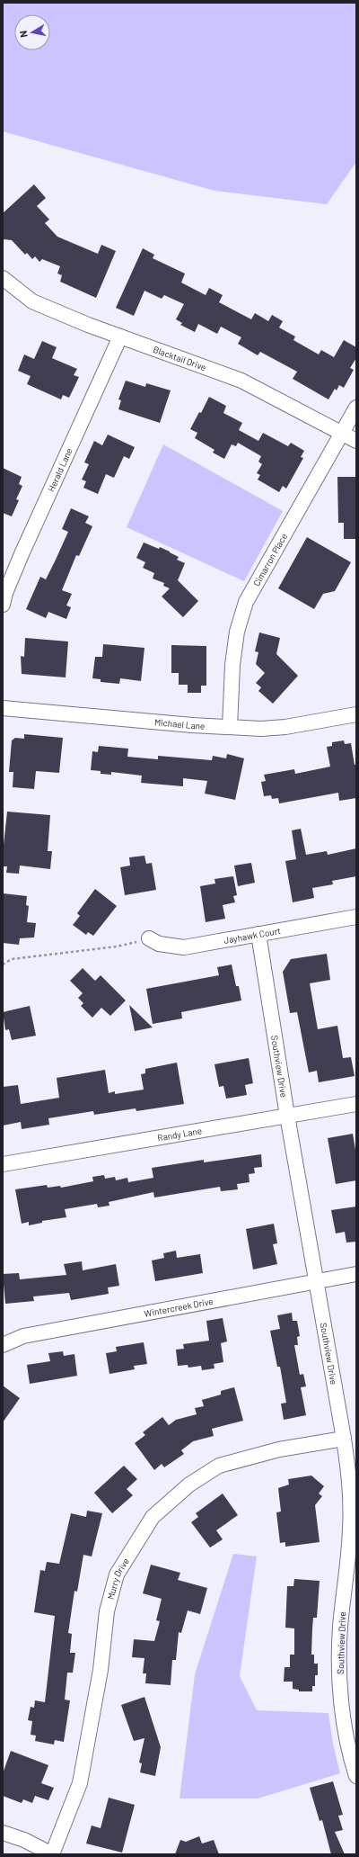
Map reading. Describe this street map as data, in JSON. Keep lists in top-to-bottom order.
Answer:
{
  "streets": {
    "street": [
      "Blacktail Drive",
      "Herald Lane",
      "Cimarron Place",
      "Michael Lane",
      "Jayhawk Court",
      "Southview Drive",
      "Randy Lane",
      "Wintercreek Drive",
      "Murry Drive"
    ]
  },
  "crossings": [
    ["Blacktail Drive", "Herald Lane"],
    ["Blacktail Drive", "Cimarron Place"],
    ["Cimarron Place", "Michael Lane"],
    ["Jayhawk Court", "Southview Drive"],
    ["Southview Drive", "Randy Lane"],
    ["Southview Drive", "Wintercreek Drive"],
    ["Southview Drive", "Murry Drive"]
  ],
  "north": "left"
}
